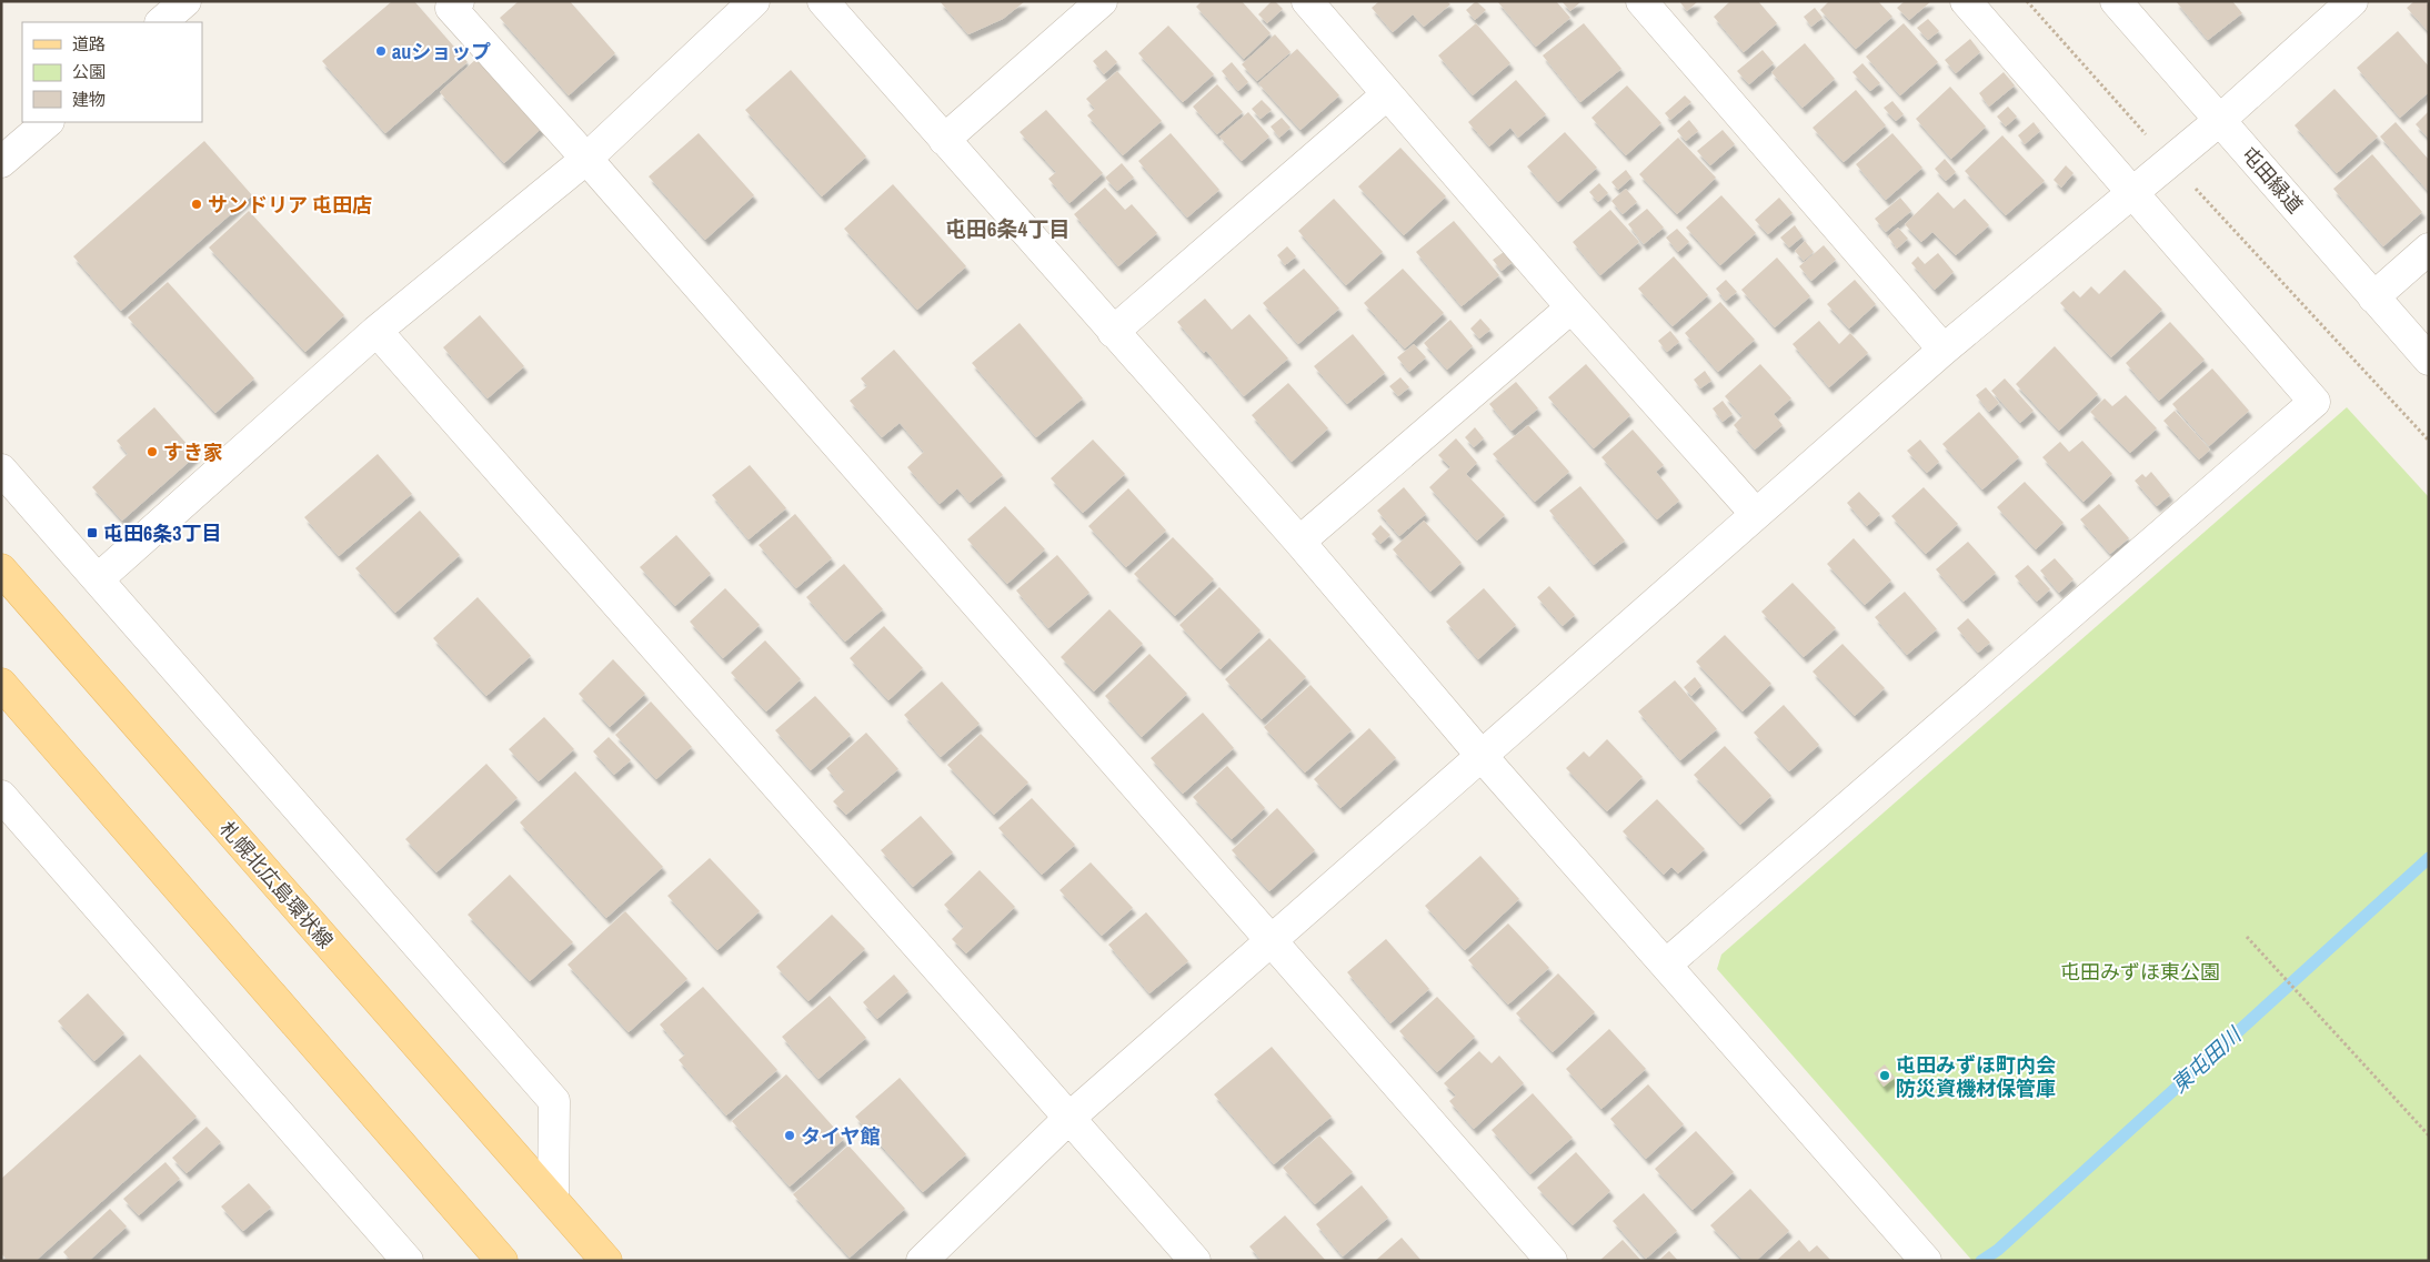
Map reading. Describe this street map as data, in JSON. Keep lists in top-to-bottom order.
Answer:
{
  "streets": {
    "main road": ["札幌北広島環状線"],
    "street": ["屯田緑道"]
  },
  "districts": ["屯田6条4丁目"],
  "water": ["東屯田川"],
  "parks": ["屯田みずほ東公園"],
  "places": {
    "other": [
      "auショップ",
      "サンドリア 屯田店",
      "すき家",
      "屯田みずほ町内会 防災資機材保管庫",
      "タイヤ館"
    ],
    "transit": ["屯田6条3丁目"]
  },
  "legend": ["道路", "公園", "建物"]
}
